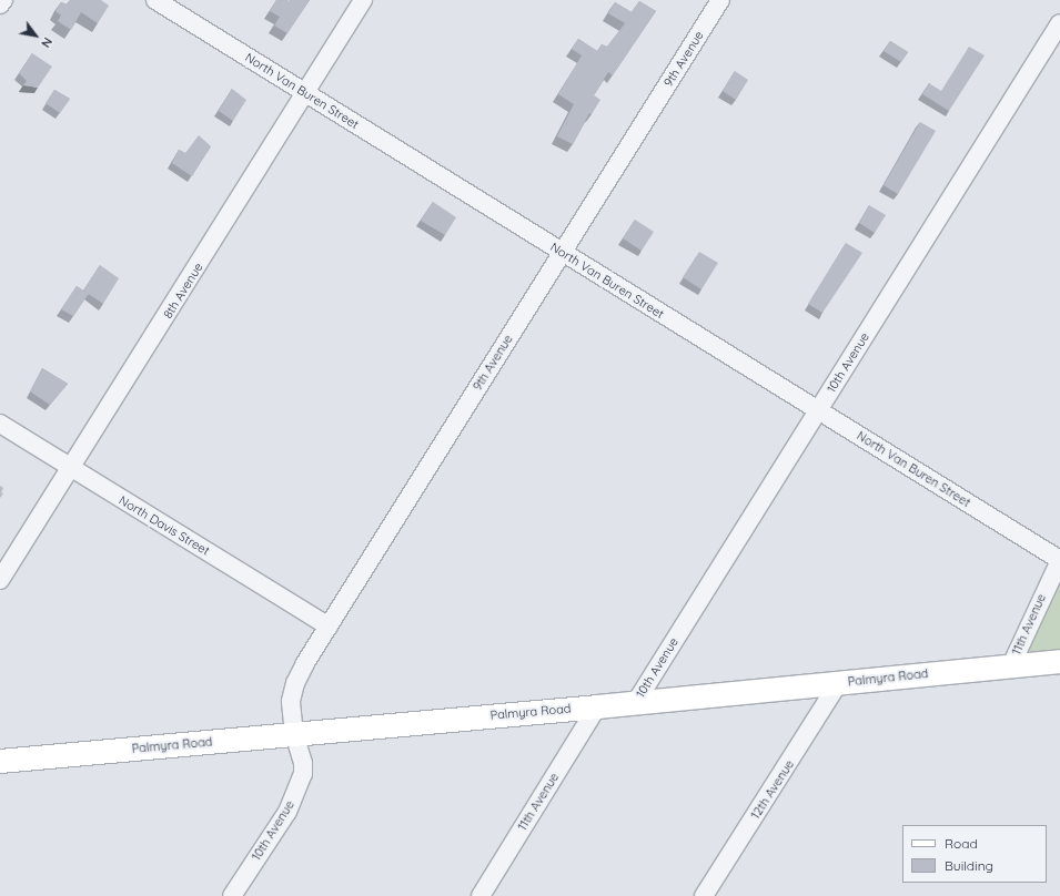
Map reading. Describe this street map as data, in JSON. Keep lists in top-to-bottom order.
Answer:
{
  "streets": {
    "main road": ["Palmyra Road"],
    "street": [
      "9th Avenue",
      "North Van Buren Street",
      "8th Avenue",
      "10th Avenue",
      "North Davis Street",
      "11th Avenue",
      "12th Avenue"
    ]
  },
  "crossings": [
    ["9th Avenue", "North Van Buren Street"],
    ["9th Avenue", "10th Avenue"],
    ["9th Avenue", "North Davis Street"],
    ["9th Avenue", "Palmyra Road"],
    ["North Van Buren Street", "8th Avenue"],
    ["North Van Buren Street", "10th Avenue"],
    ["North Van Buren Street", "11th Avenue"],
    ["8th Avenue", "North Davis Street"],
    ["10th Avenue", "Palmyra Road"],
    ["11th Avenue", "Palmyra Road"],
    ["Palmyra Road", "12th Avenue"]
  ],
  "legend": ["Road", "Building"],
  "north": "bottom right"
}
